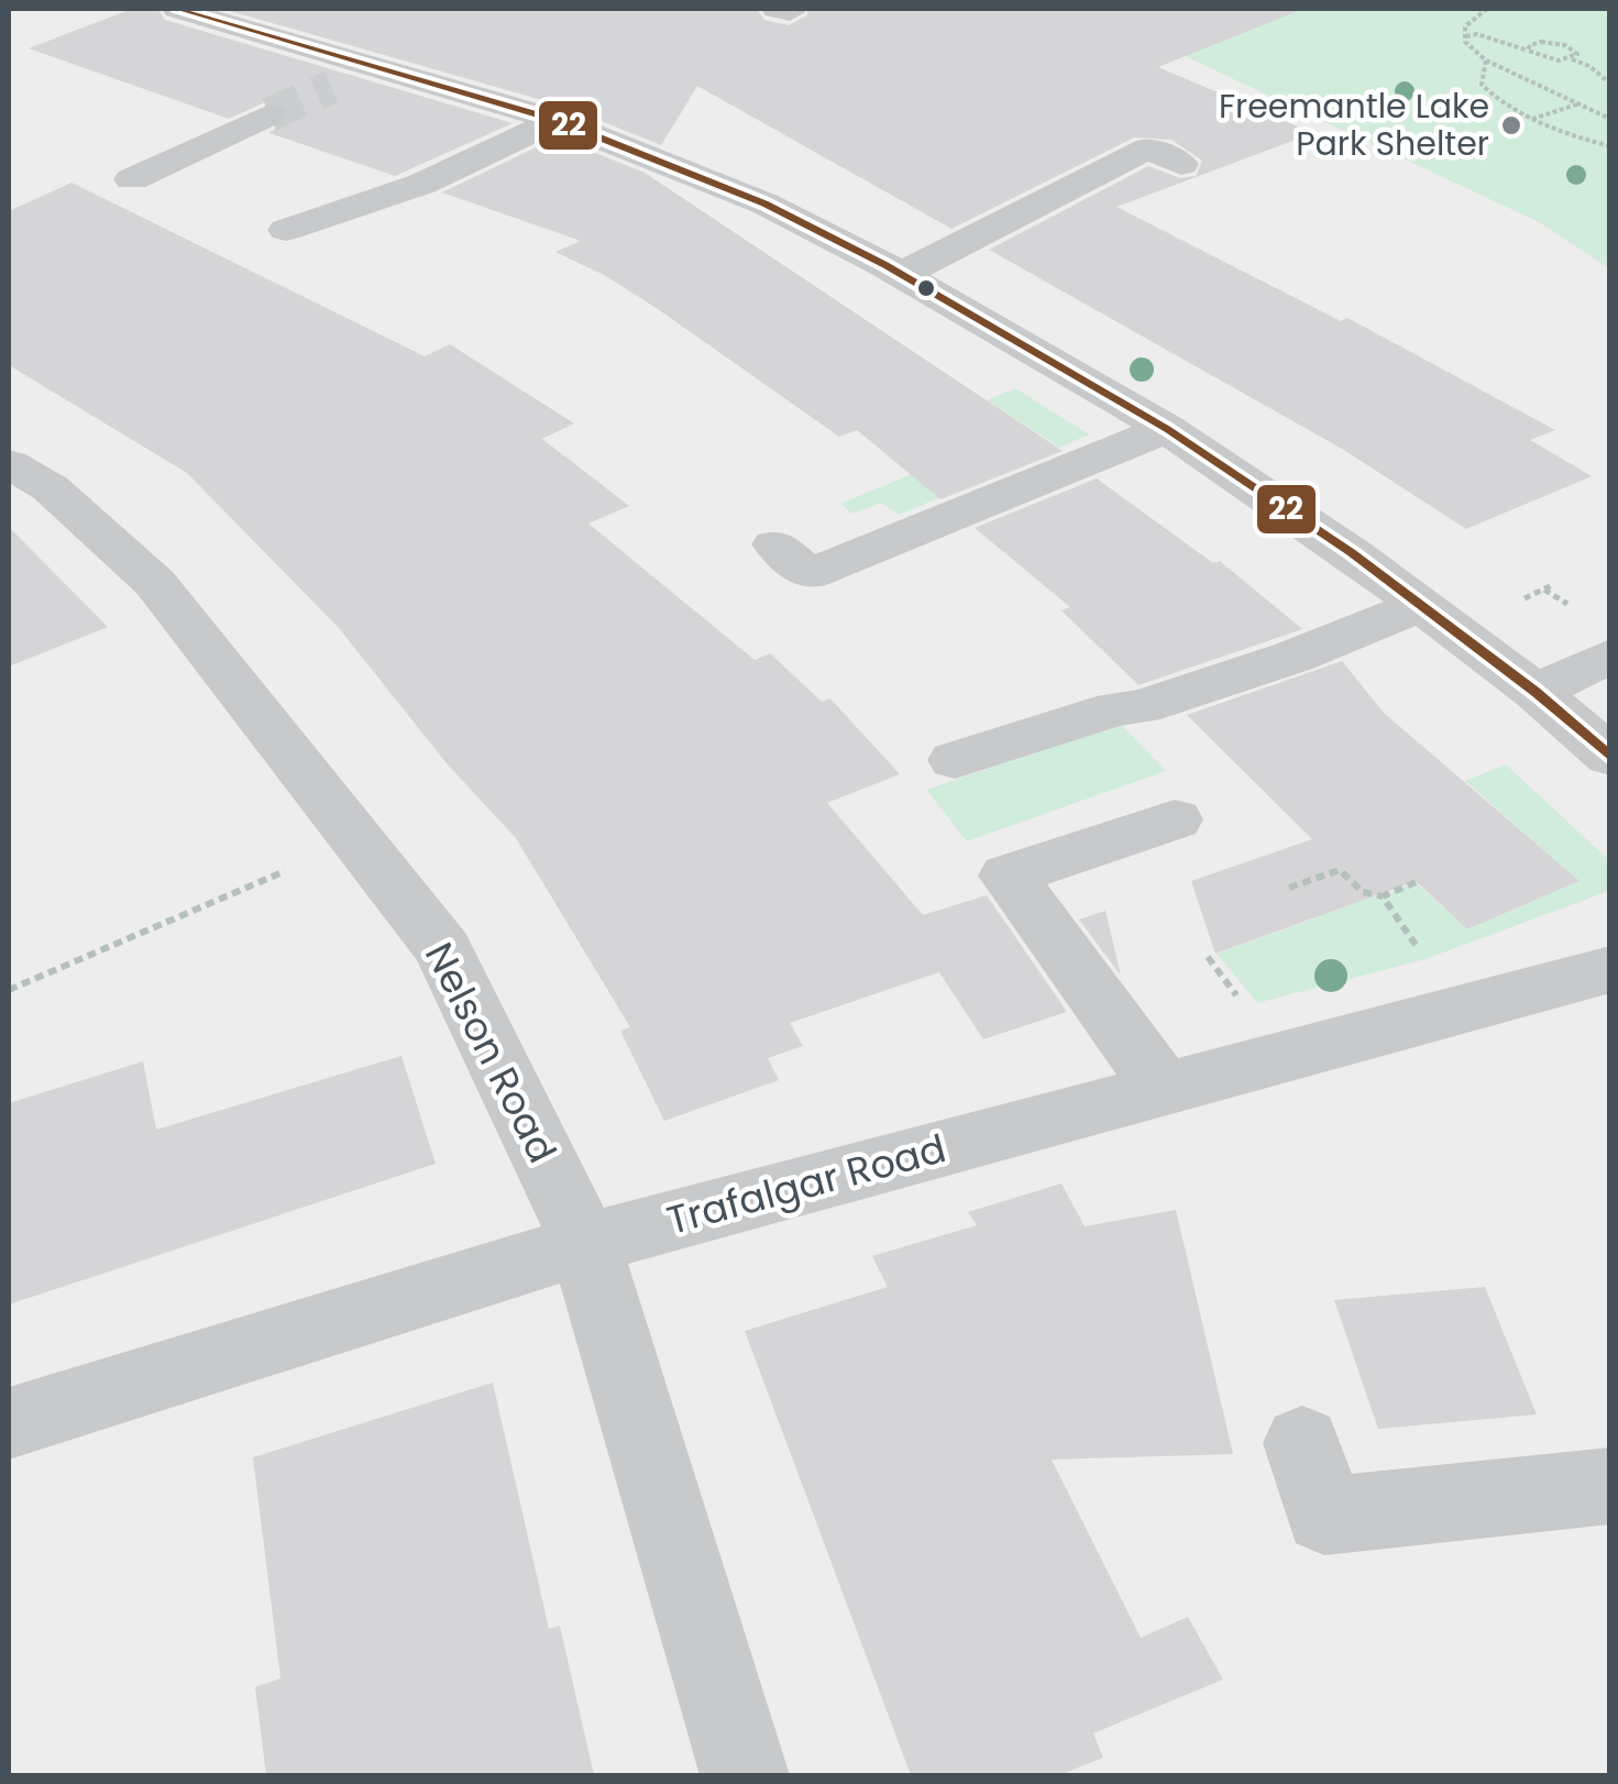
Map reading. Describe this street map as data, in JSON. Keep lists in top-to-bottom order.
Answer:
{
  "streets": {
    "street": ["Nelson Road", "Trafalgar Road"]
  },
  "crossings": [
    ["Nelson Road", "Trafalgar Road"]
  ],
  "places": ["Freemantle Lake Park Shelter"],
  "lines": ["transit line 22"]
}
